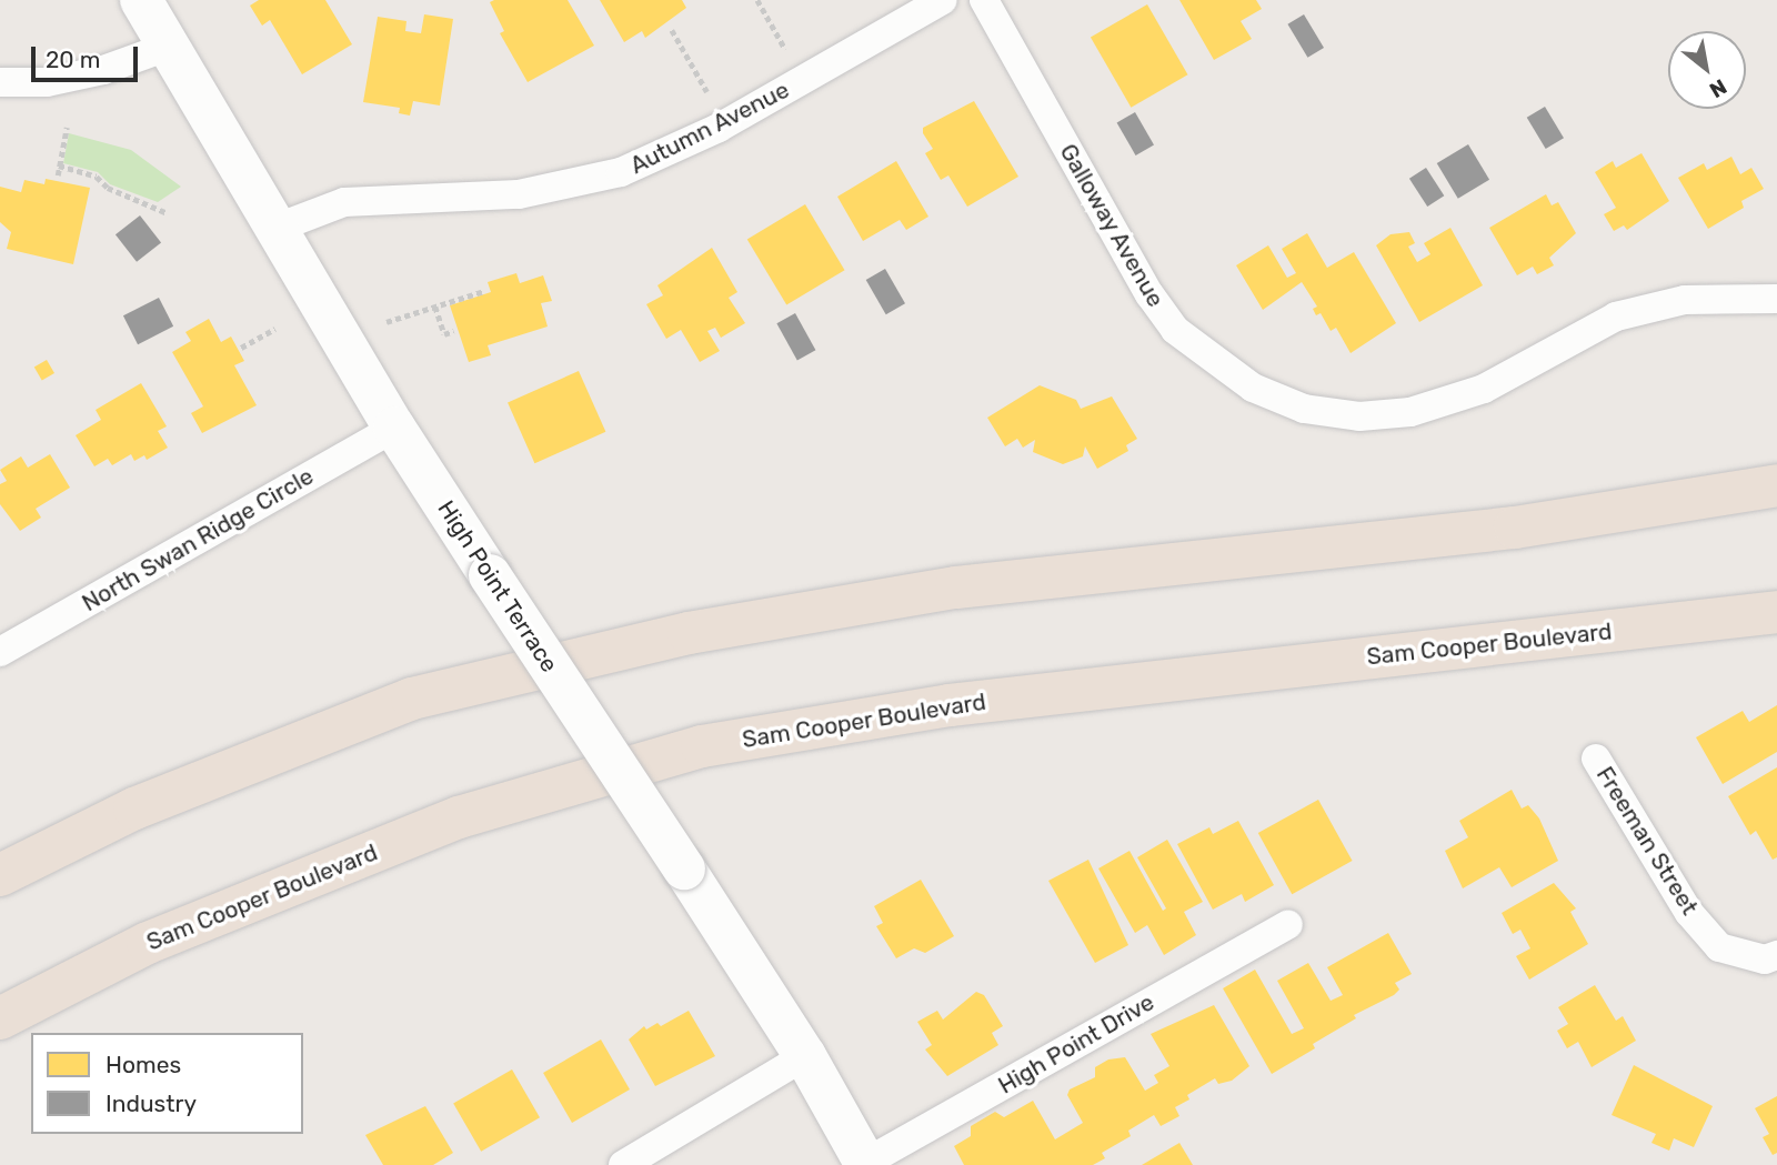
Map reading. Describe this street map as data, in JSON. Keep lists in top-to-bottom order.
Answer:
{
  "streets": {
    "highway": ["Sam Cooper Boulevard"],
    "street": [
      "Autumn Avenue",
      "Galloway Avenue",
      "North Swan Ridge Circle",
      "High Point Terrace",
      "Freeman Street",
      "High Point Drive"
    ]
  },
  "crossings": [
    ["Autumn Avenue", "High Point Terrace"],
    ["North Swan Ridge Circle", "High Point Terrace"],
    ["High Point Terrace", "High Point Drive"]
  ],
  "legend": ["Homes", "Industry"],
  "scale_bar": "20 m",
  "north": "bottom right"
}
